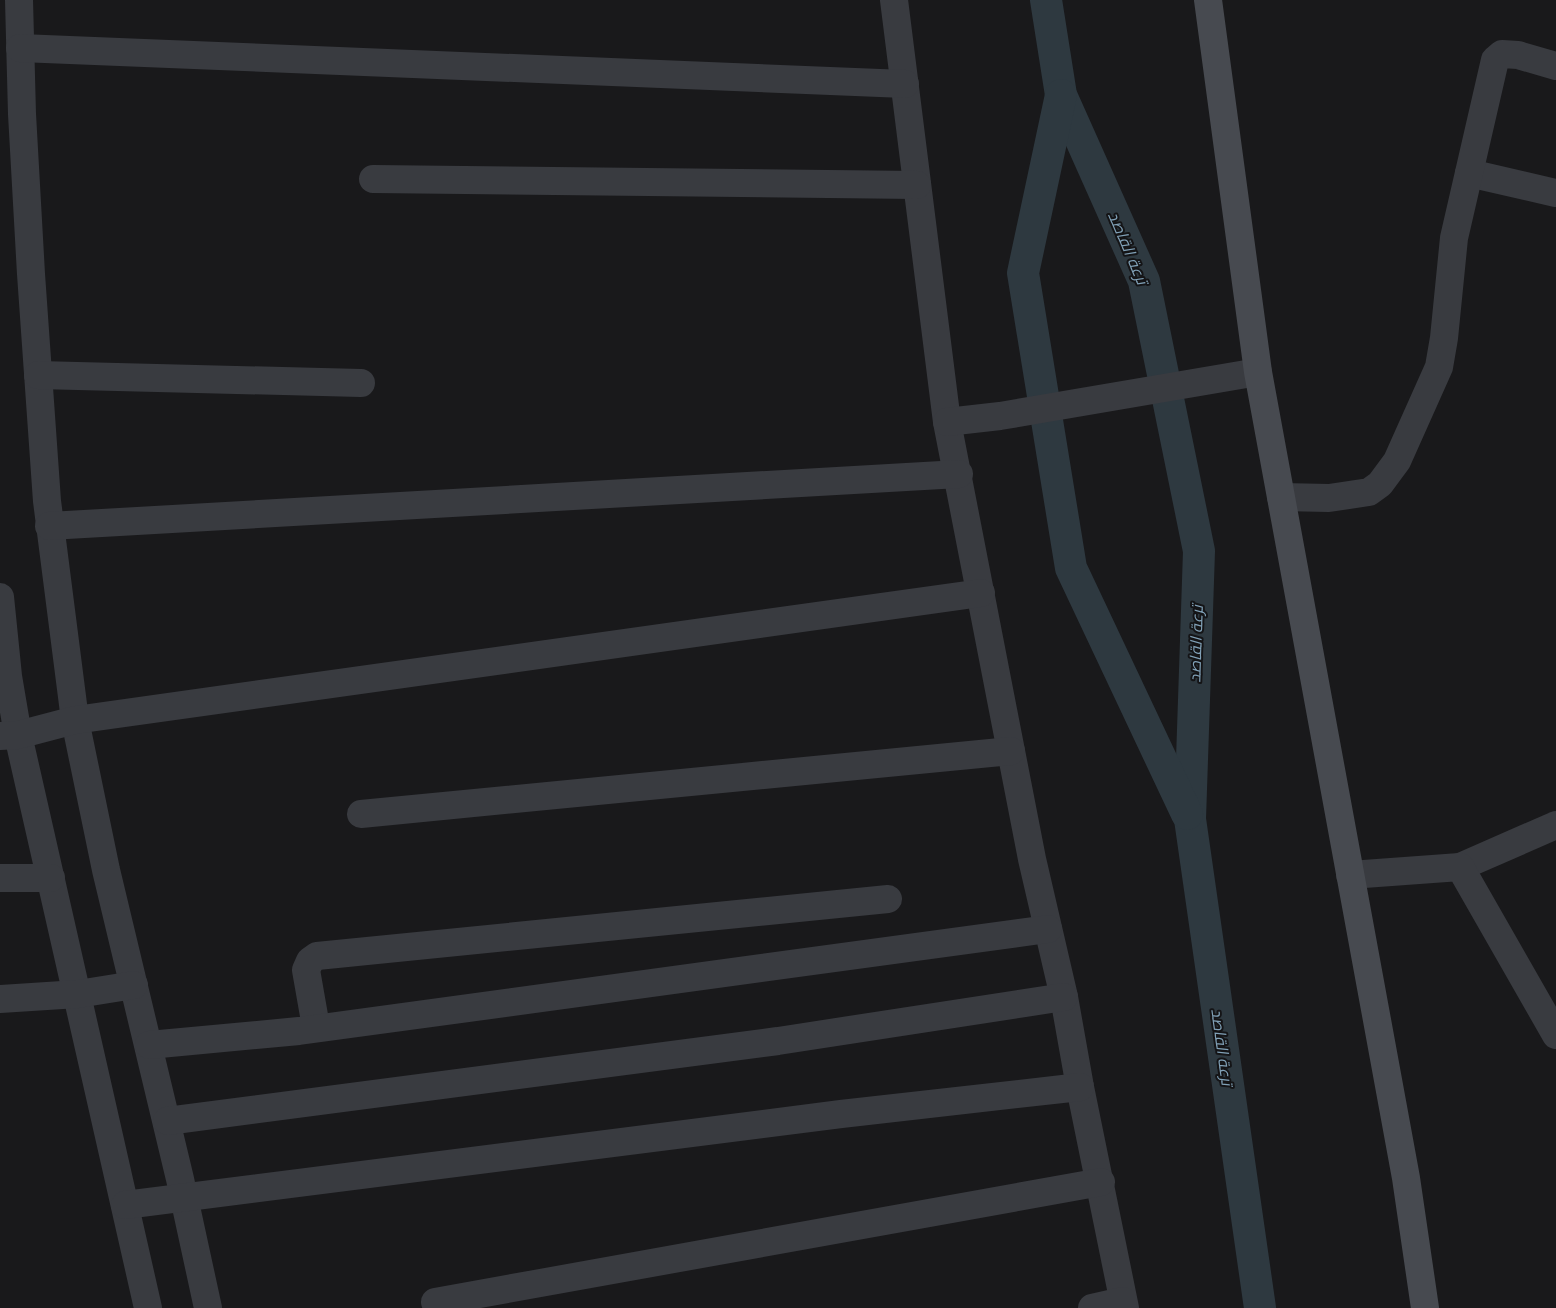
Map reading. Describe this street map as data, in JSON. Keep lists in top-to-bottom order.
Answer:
{
  "water": ["ترعة القاصد"]
}
